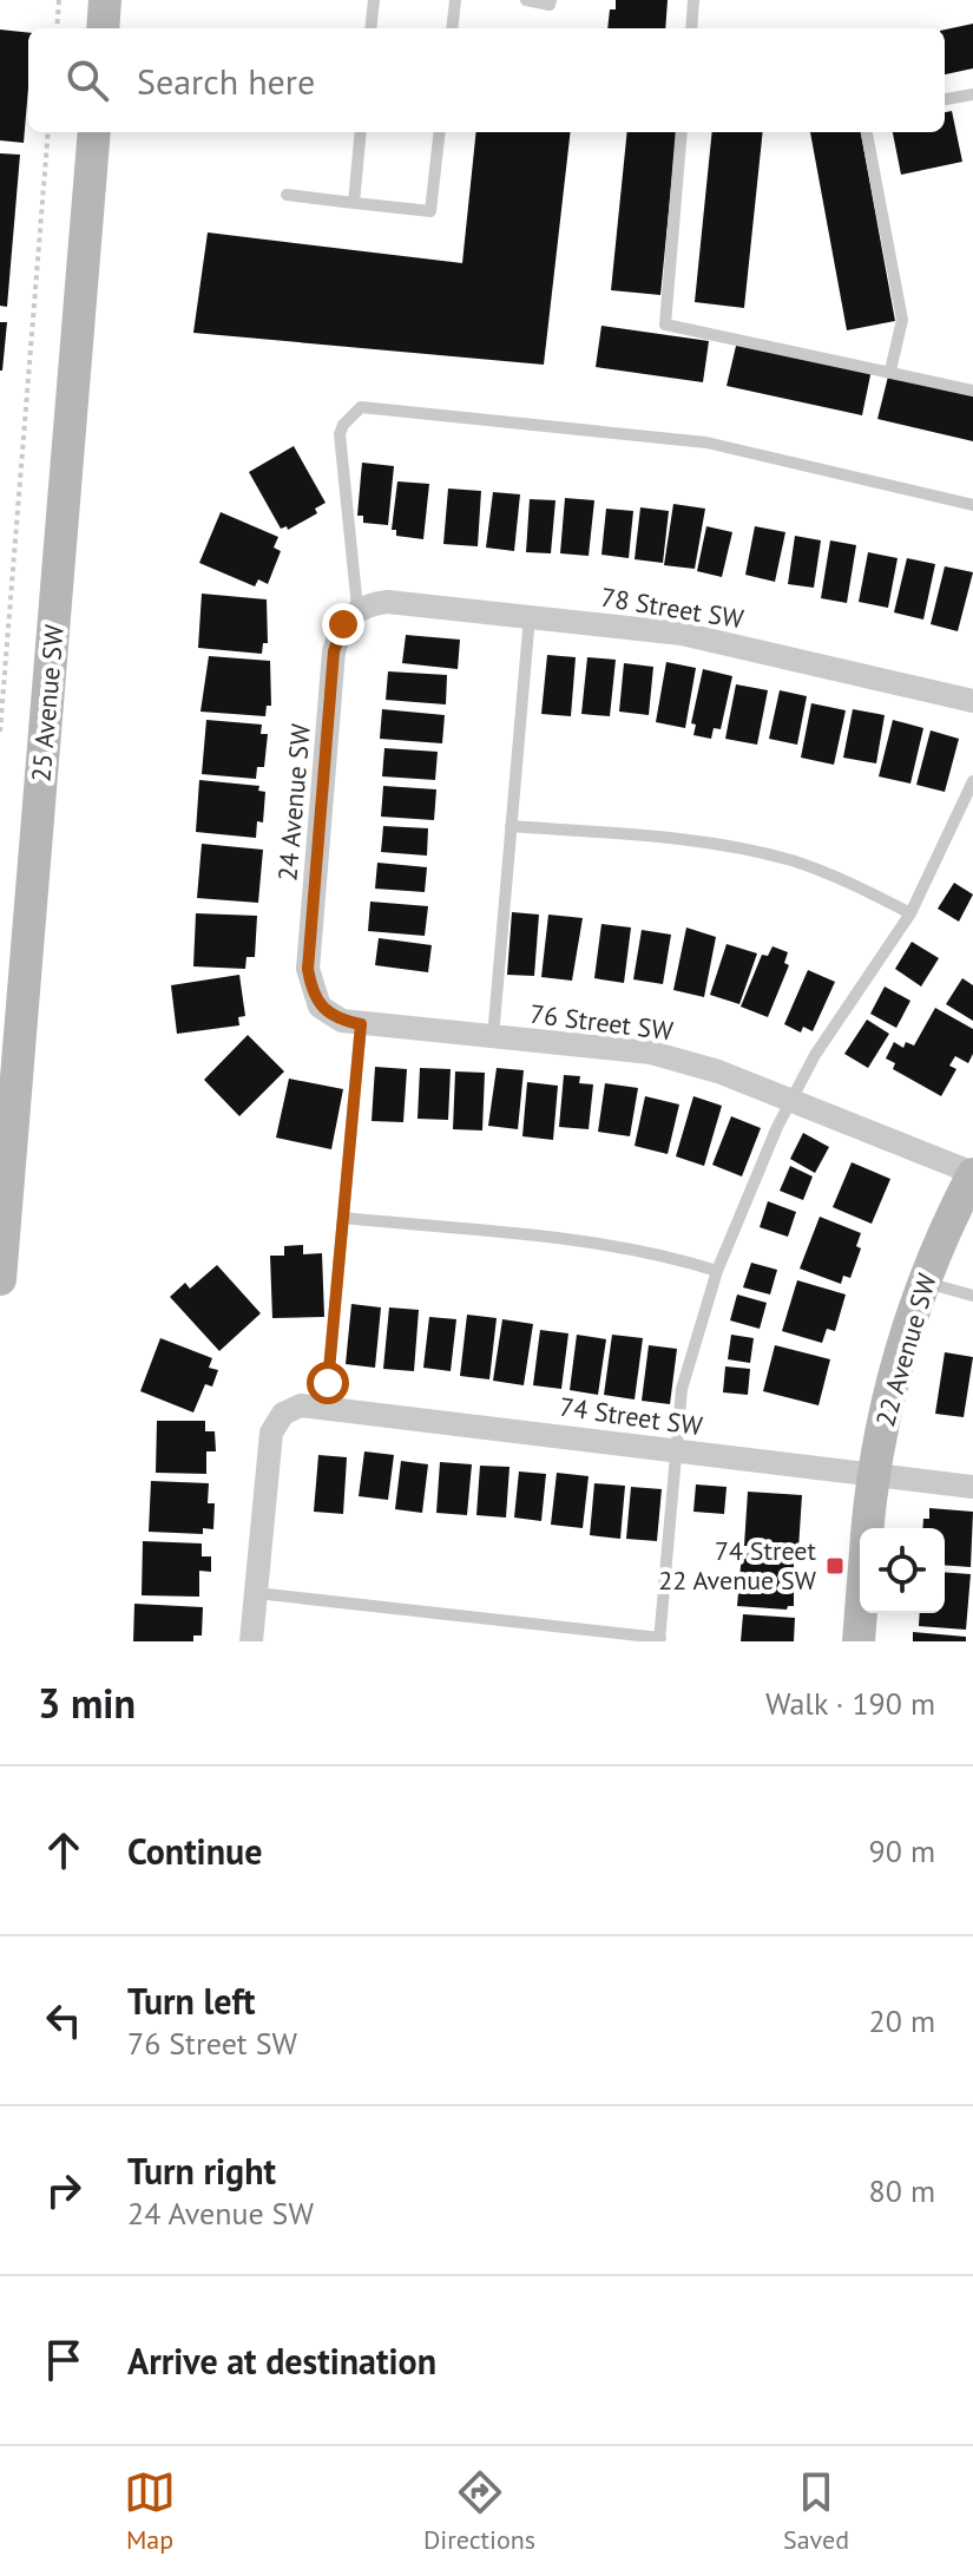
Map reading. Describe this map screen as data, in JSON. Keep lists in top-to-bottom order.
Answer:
{
  "streets": {
    "main road": ["25 Avenue SW", "22 Avenue SW"],
    "street": [
      "78 Street SW",
      "24 Avenue SW",
      "76 Street SW",
      "74 Street SW"
    ]
  },
  "crossings": [
    ["78 Street SW", "24 Avenue SW"],
    ["24 Avenue SW", "76 Street SW"],
    ["76 Street SW", "22 Avenue SW"],
    ["22 Avenue SW", "74 Street SW"]
  ],
  "places": {
    "transit": ["74 Street 22 Avenue SW"]
  },
  "page": {
    "search": "Search here",
    "heading": ["3 min", "Walk · 190 m"],
    "list": [
      ["Continue", "90 m"],
      ["Turn left", "76 Street SW", "20 m"],
      ["Turn right", "24 Avenue SW", "80 m"],
      "Arrive at destination"
    ],
    "nav": ["Map", "Directions", "Saved"]
  }
}
